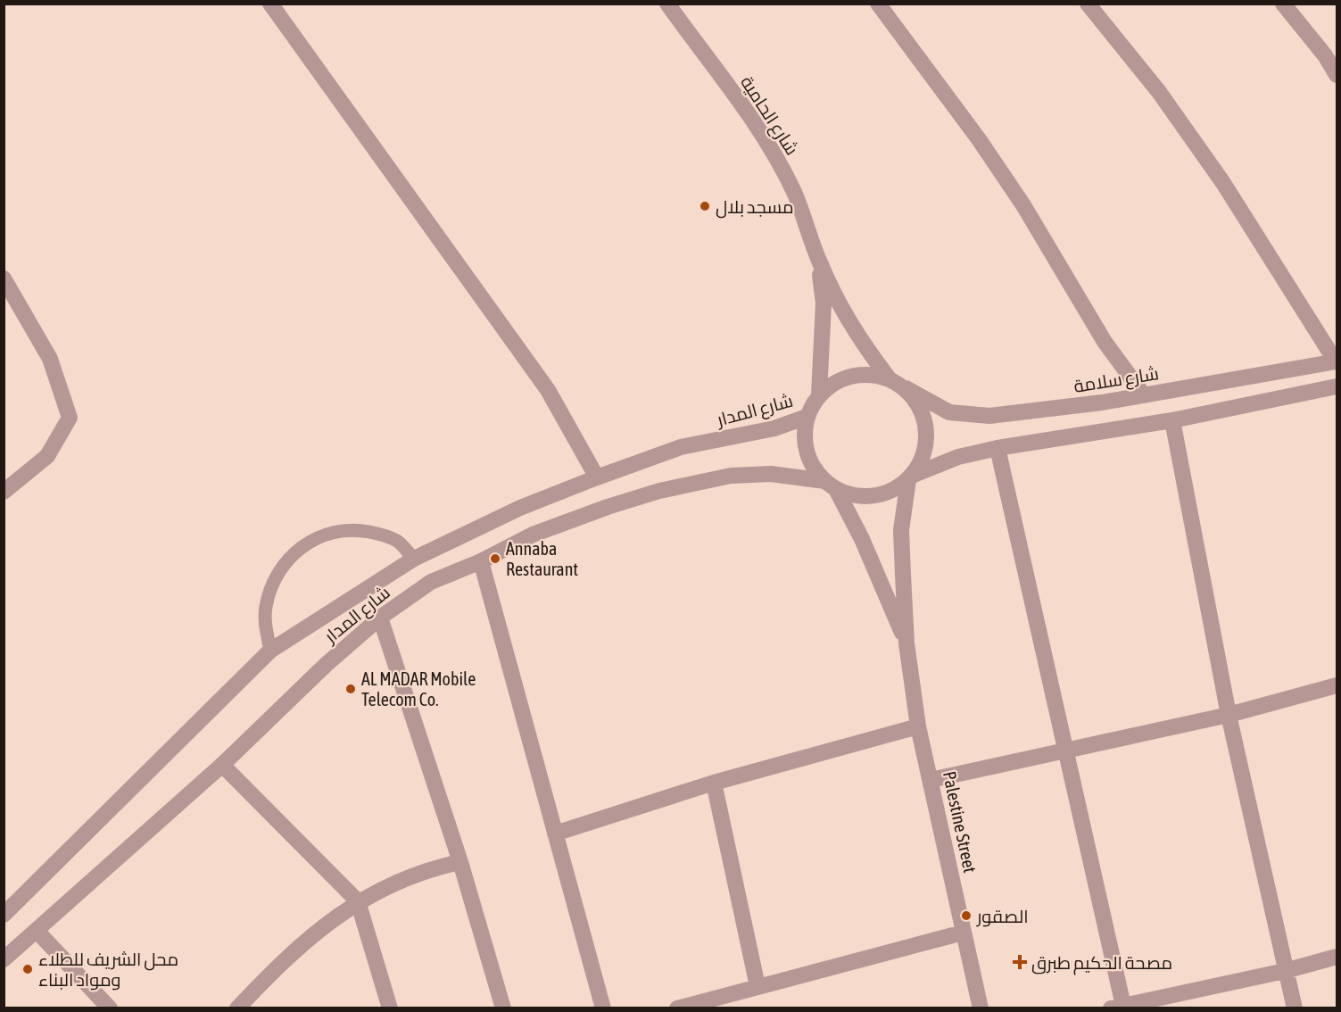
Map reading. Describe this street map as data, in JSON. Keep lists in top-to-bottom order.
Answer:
{
  "streets": {
    "street": [
      "شارع الحامية",
      "شارع سلامة",
      "شارع المدار",
      "Palestine Street"
    ]
  },
  "crossings": [
    ["شارع سلامة", "شارع المدار"]
  ],
  "places": {
    "other": [
      "مسجد بلال",
      "Annaba Restaurant",
      "AL MADAR Mobile Telecom Co.",
      "الصقور",
      "محل الشريف للطلاء ومواد البناء"
    ],
    "health": ["مصحة الحكيم طبرق"]
  }
}
